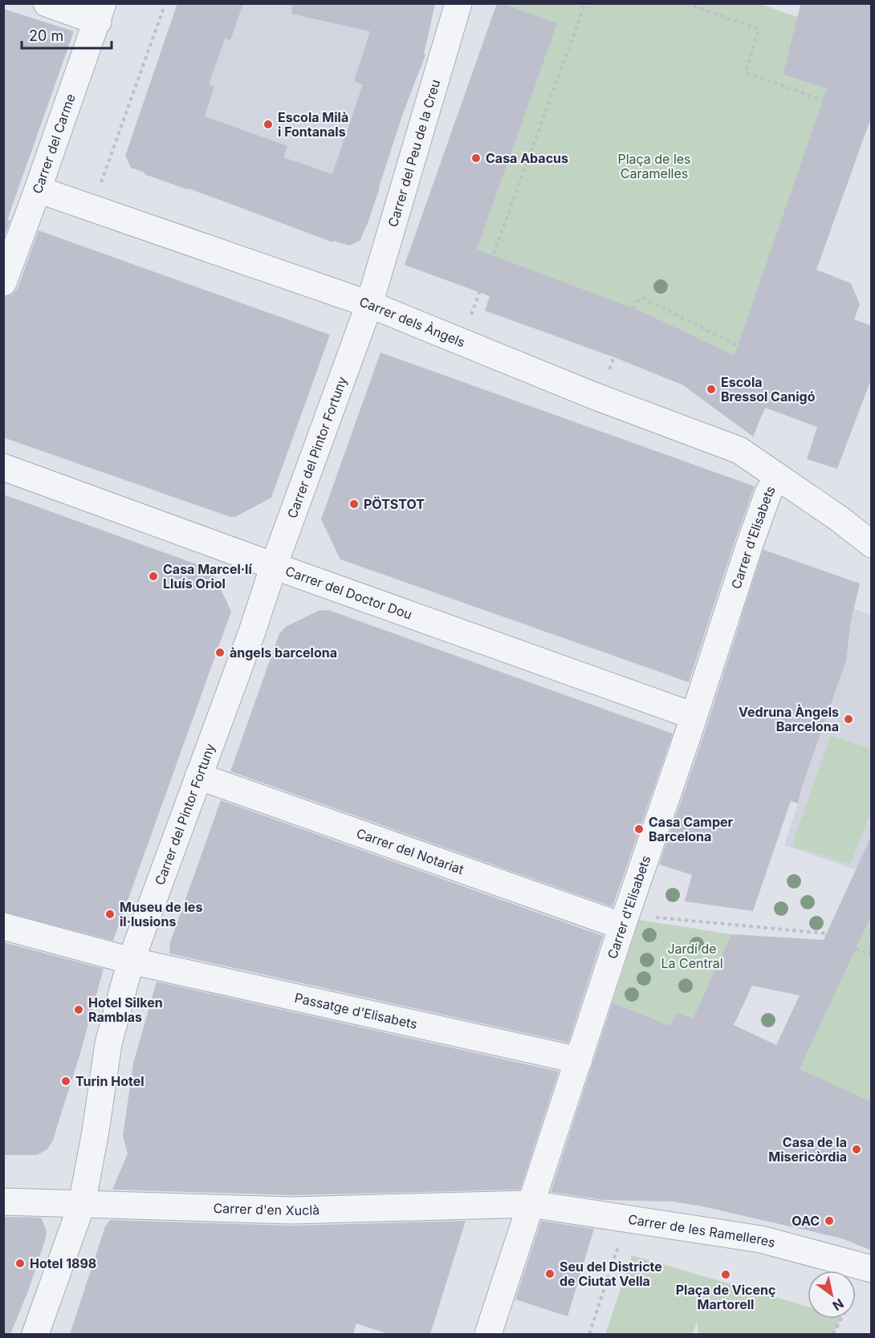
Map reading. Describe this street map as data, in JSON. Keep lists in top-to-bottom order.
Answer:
{
  "streets": {
    "street": [
      "Carrer del Carme",
      "Carrer del Peu de la Creu",
      "Carrer dels Àngels",
      "Carrer del Pintor Fortuny",
      "Carrer d'Elisabets",
      "Carrer del Doctor Dou",
      "Carrer del Notariat",
      "Passatge d'Elisabets",
      "Carrer d'en Xuclà",
      "Carrer de les Ramelleres"
    ]
  },
  "crossings": [
    ["Carrer del Carme", "Carrer dels Àngels"],
    ["Carrer del Peu de la Creu", "Carrer dels Àngels"],
    ["Carrer del Peu de la Creu", "Carrer del Pintor Fortuny"],
    ["Carrer dels Àngels", "Carrer del Pintor Fortuny"],
    ["Carrer dels Àngels", "Carrer d'Elisabets"],
    ["Carrer del Pintor Fortuny", "Carrer del Doctor Dou"],
    ["Carrer del Pintor Fortuny", "Carrer del Notariat"],
    ["Carrer del Pintor Fortuny", "Passatge d'Elisabets"],
    ["Carrer del Pintor Fortuny", "Carrer d'en Xuclà"],
    ["Carrer d'Elisabets", "Carrer del Doctor Dou"],
    ["Carrer d'Elisabets", "Carrer del Notariat"],
    ["Carrer d'Elisabets", "Passatge d'Elisabets"],
    ["Carrer d'Elisabets", "Carrer d'en Xuclà"],
    ["Carrer d'Elisabets", "Carrer de les Ramelleres"],
    ["Carrer d'en Xuclà", "Carrer de les Ramelleres"]
  ],
  "parks": ["Plaça de les Caramelles", "Jardí de La Central"],
  "places": [
    "Escola Milà i Fontanals",
    "Casa Abacus",
    "Escola Bressol Canigó",
    "PÖTSTOT",
    "Casa Marcel·lí Lluís Oriol",
    "àngels barcelona",
    "Vedruna Àngels Barcelona",
    "Casa Camper Barcelona",
    "Museu de les il·lusions",
    "Hotel Silken Ramblas",
    "Turin Hotel",
    "Casa de la Misericòrdia",
    "OAC",
    "Hotel 1898",
    "Seu del Districte de Ciutat Vella",
    "Plaça de Vicenç Martorell"
  ],
  "scale_bar": "20 m",
  "north": "bottom right"
}
